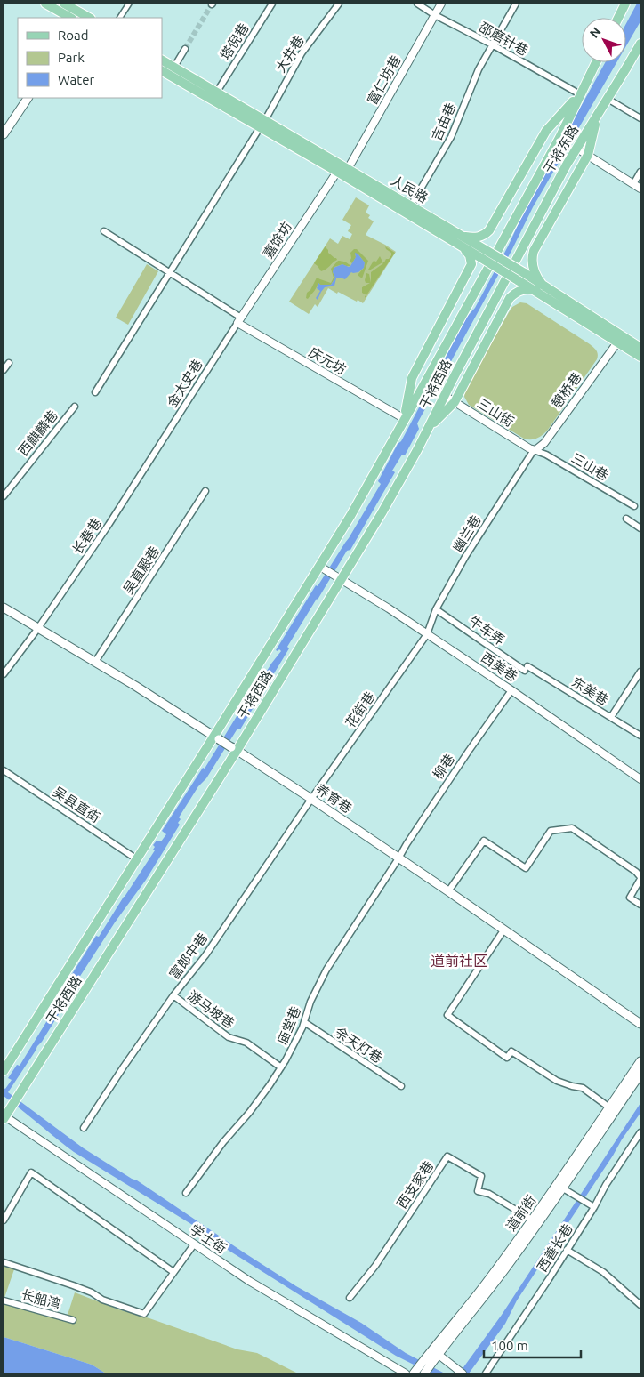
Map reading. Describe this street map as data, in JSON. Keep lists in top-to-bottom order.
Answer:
{
  "streets": {
    "main road": [
      "干将东路",
      "人民路",
      "干将西路",
      "养育巷",
      "道前街"
    ],
    "street": [
      "邵磨针巷",
      "塔倪巷",
      "大井巷",
      "富仁坊巷",
      "吉由巷",
      "嘉馀坊",
      "庆元坊",
      "金太史巷",
      "憩桥巷",
      "三山街",
      "西麒麟巷",
      "三山巷",
      "幽兰巷",
      "长春巷",
      "吴直殿巷",
      "牛车弄",
      "西美巷",
      "东美巷",
      "花街巷",
      "柳巷",
      "吴县直街",
      "富郎中巷",
      "游马坡巷",
      "庙堂巷",
      "余天灯巷",
      "西支家巷",
      "学士街",
      "西善长巷",
      "长船湾"
    ]
  },
  "crossings": [
    ["邵磨针巷", "富仁坊巷"],
    ["邵磨针巷", "吉由巷"],
    ["邵磨针巷", "干将东路"],
    ["塔倪巷", "人民路"],
    ["大井巷", "人民路"],
    ["富仁坊巷", "人民路"],
    ["吉由巷", "人民路"],
    ["干将东路", "干将西路"],
    ["人民路", "嘉馀坊"],
    ["人民路", "憩桥巷"],
    ["嘉馀坊", "庆元坊"],
    ["嘉馀坊", "金太史巷"],
    ["庆元坊", "金太史巷"],
    ["庆元坊", "干将西路"],
    ["金太史巷", "长春巷"],
    ["干将西路", "三山街"],
    ["干将西路", "西美巷"],
    ["干将西路", "养育巷"],
    ["干将西路", "吴县直街"],
    ["干将西路", "学士街"],
    ["憩桥巷", "三山街"],
    ["憩桥巷", "三山巷"],
    ["憩桥巷", "幽兰巷"],
    ["三山街", "三山巷"],
    ["三山街", "幽兰巷"],
    ["三山巷", "幽兰巷"],
    ["幽兰巷", "牛车弄"],
    ["幽兰巷", "西美巷"],
    ["幽兰巷", "花街巷"],
    ["长春巷", "养育巷"],
    ["吴直殿巷", "养育巷"],
    ["牛车弄", "东美巷"],
    ["西美巷", "花街巷"],
    ["西美巷", "柳巷"],
    ["花街巷", "养育巷"],
    ["花街巷", "富郎中巷"],
    ["柳巷", "养育巷"],
    ["柳巷", "庙堂巷"],
    ["养育巷", "富郎中巷"],
    ["养育巷", "庙堂巷"],
    ["富郎中巷", "游马坡巷"],
    ["游马坡巷", "庙堂巷"],
    ["庙堂巷", "余天灯巷"],
    ["西支家巷", "道前街"]
  ],
  "districts": ["道前社区"],
  "legend": ["Road", "Park", "Water"],
  "scale_bar": "100 m",
  "north": "top left"
}
